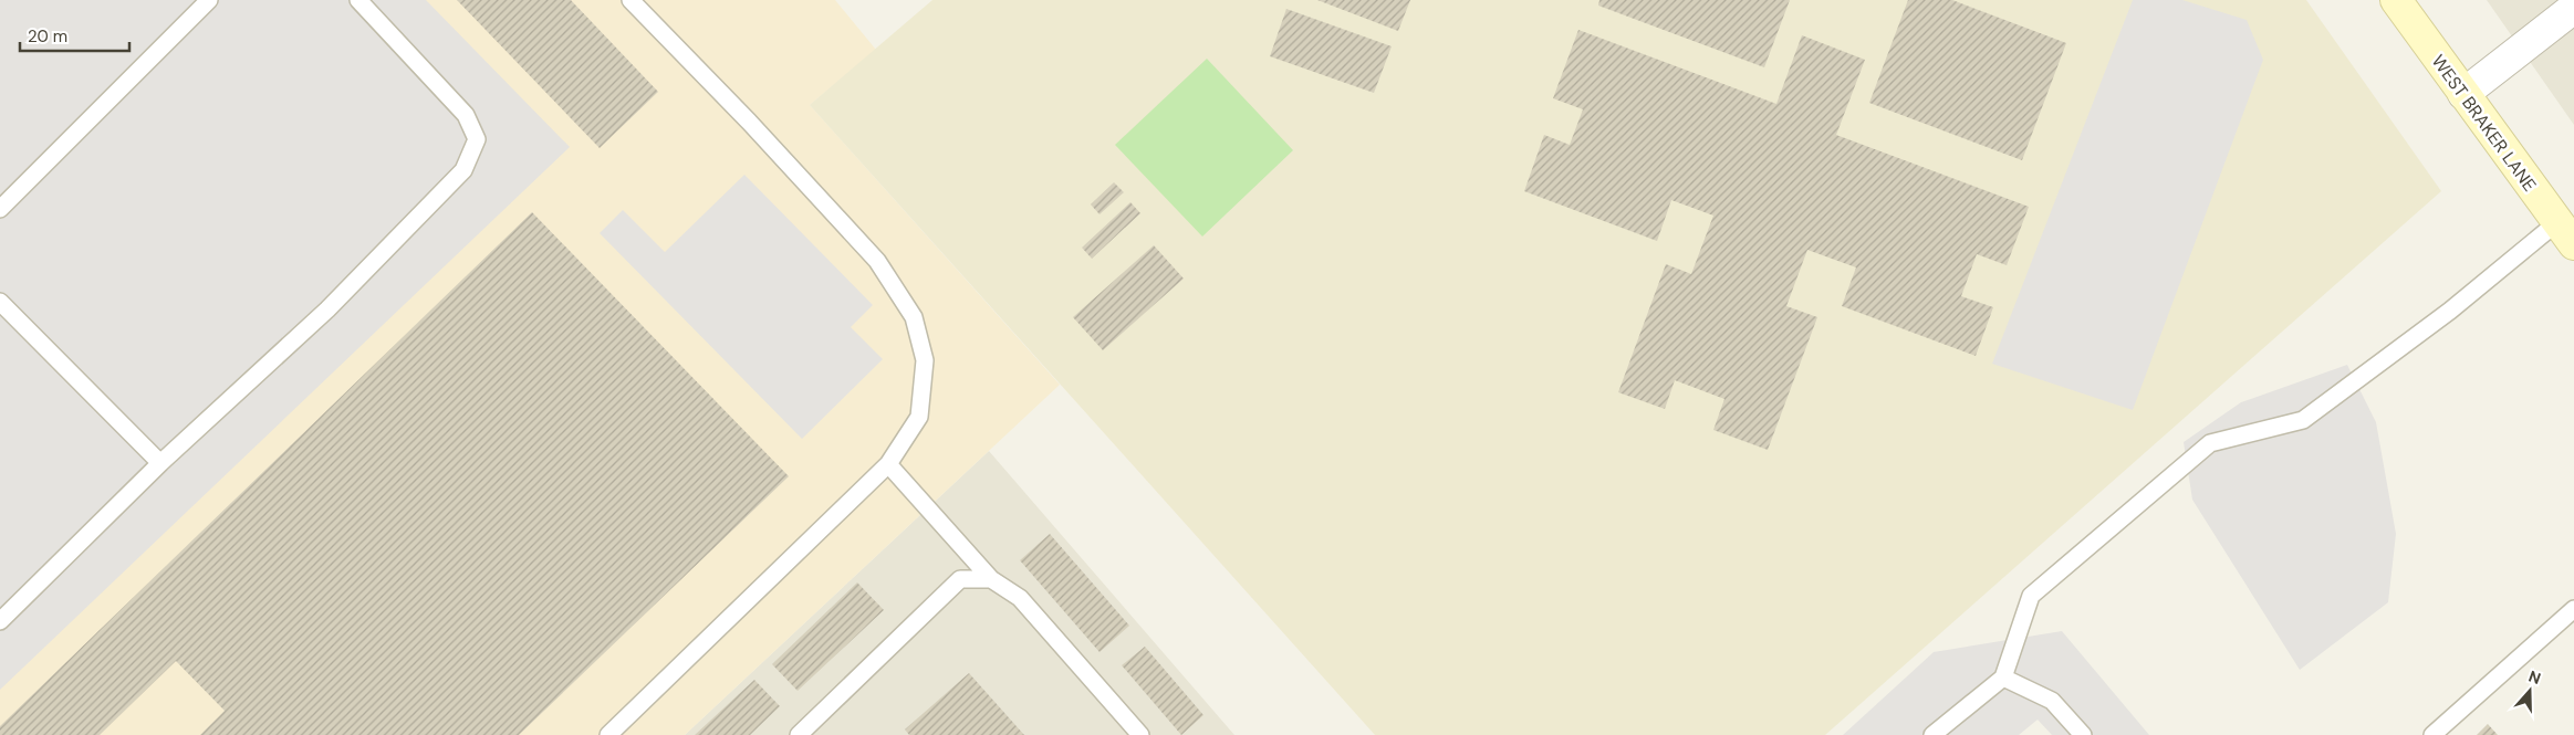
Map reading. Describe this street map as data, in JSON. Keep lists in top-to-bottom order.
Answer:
{
  "streets": {
    "main road": ["WEST BRAKER LANE"]
  },
  "scale_bar": "20 m",
  "north": "top"
}
